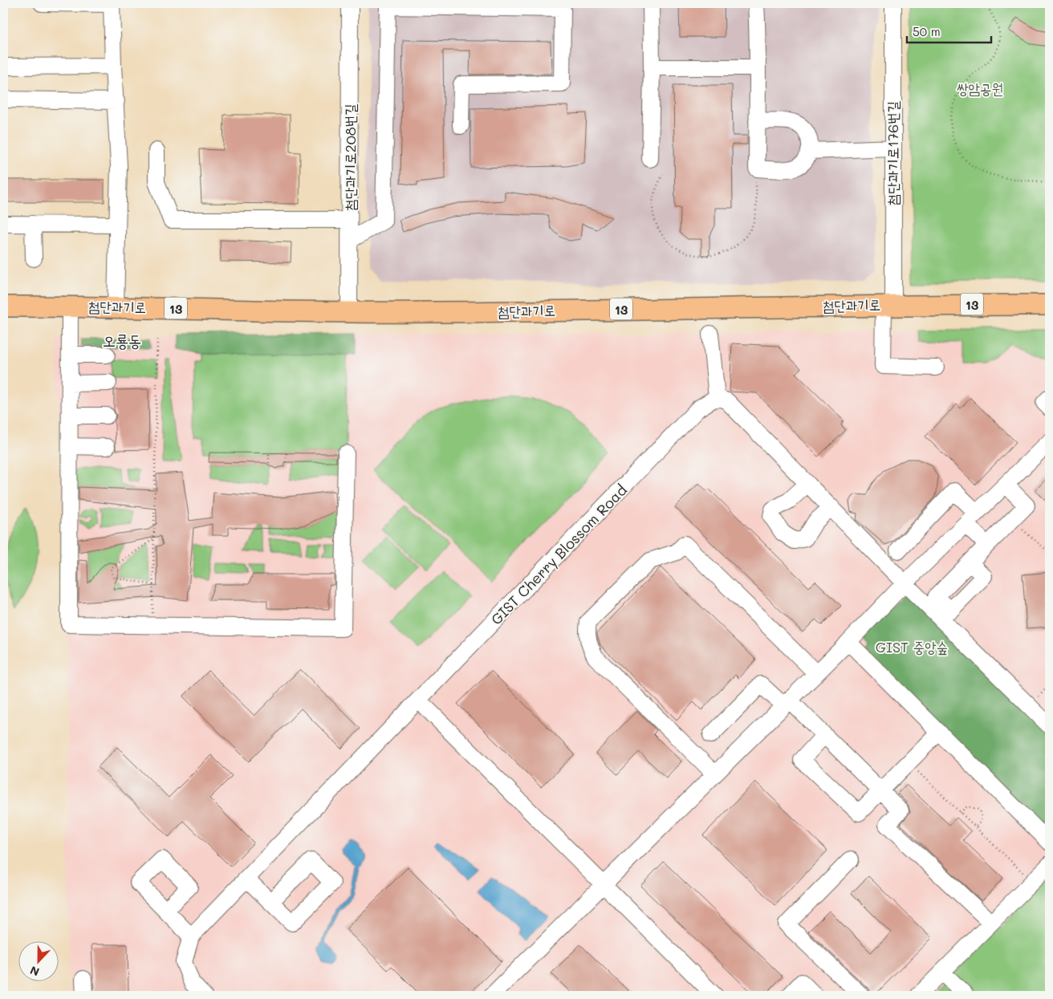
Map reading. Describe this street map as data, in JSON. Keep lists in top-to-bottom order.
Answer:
{
  "streets": {
    "main road": ["13", "첨단과기로"],
    "street": ["첨단과기로176번길", "첨단과기로208번길", "GIST Cherry Blossom Road"]
  },
  "crossings": [
    ["첨단과기로176번길", "첨단과기로"],
    ["첨단과기로208번길", "첨단과기로"]
  ],
  "districts": ["오룡동"],
  "parks": ["쌍암공원", "GIST 중앙숲"],
  "scale_bar": "50 m",
  "north": "bottom"
}
